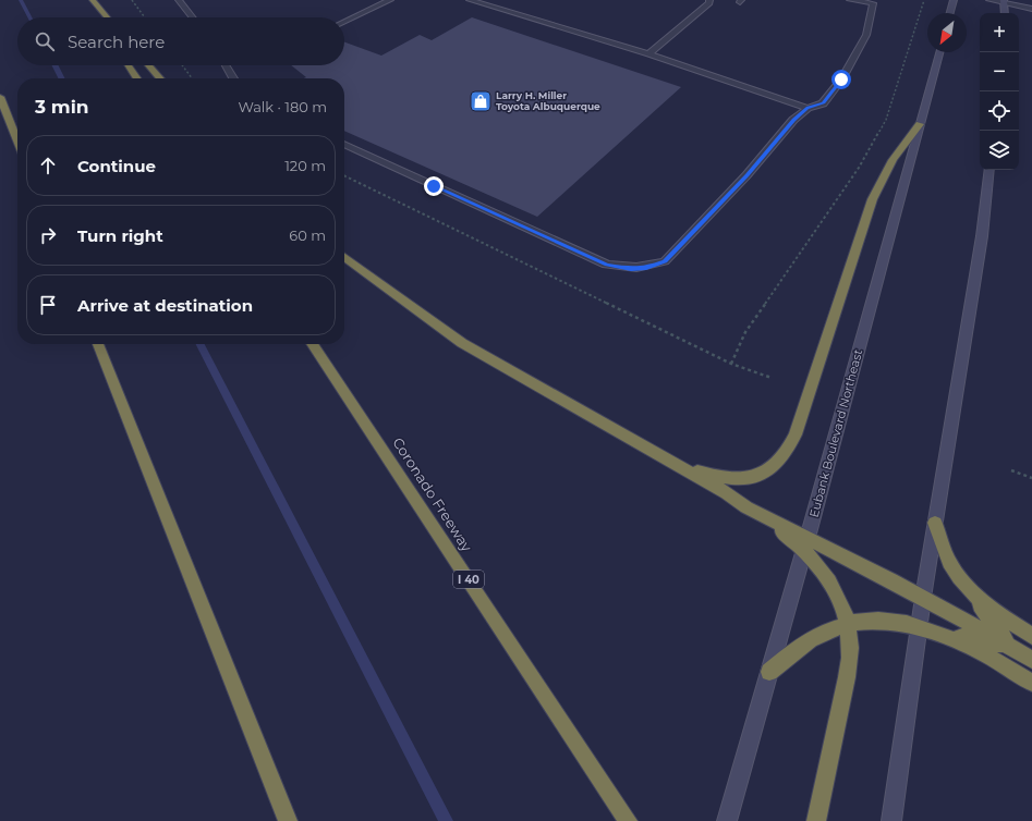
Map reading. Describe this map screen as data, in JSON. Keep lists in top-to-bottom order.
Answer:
{
  "streets": {
    "highway": ["Coronado Freeway", "I 40"],
    "main road": ["Eubank Boulevard Northeast"]
  },
  "places": {
    "shop": ["Larry H. Miller Toyota Albuquerque"]
  },
  "north": "bottom left",
  "page": {
    "map_buttons": ["+", "−"],
    "search": "Search here",
    "heading": ["3 min", "Walk · 180 m"],
    "list": [
      ["Continue", "120 m"],
      ["Turn right", "60 m"],
      "Arrive at destination"
    ]
  }
}
